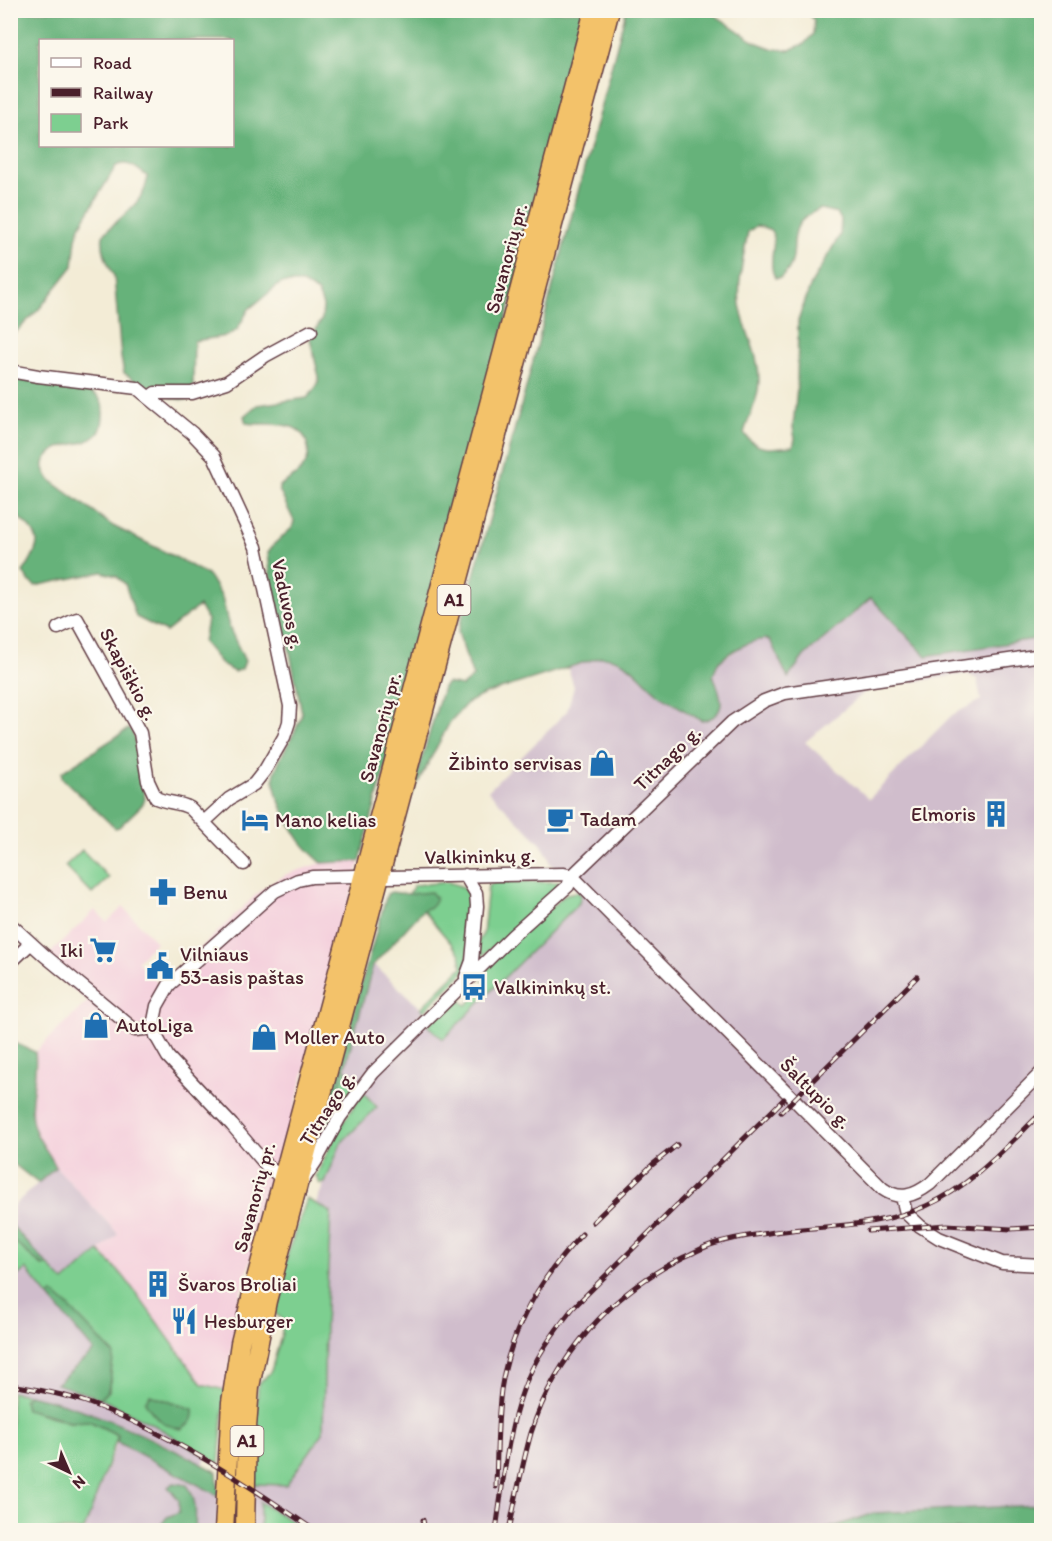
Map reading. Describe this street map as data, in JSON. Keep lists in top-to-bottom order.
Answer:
{
  "streets": {
    "highway": ["Savanorių pr.", "A1"],
    "street": [
      "Vaduvos g.",
      "Skapiškio g.",
      "Titnago g.",
      "Valkininkų g.",
      "Šaltupio g."
    ]
  },
  "crossings": [
    ["Savanorių pr.", "Titnago g."],
    ["Vaduvos g.", "Skapiškio g."],
    ["Titnago g.", "Valkininkų g."],
    ["Titnago g.", "Šaltupio g."],
    ["Valkininkų g.", "Šaltupio g."]
  ],
  "places": {
    "shop": ["Žibinto servisas", "AutoLiga", "Moller Auto"],
    "building": ["Elmoris", "Švaros Broliai"],
    "cafe": ["Tadam"],
    "hotel": ["Mano kelias"],
    "pharmacy": ["Benu"],
    "supermarket": ["Iki"],
    "public building": ["Vilniaus 53-asis paštas"],
    "bus stop": ["Valkininkų st."],
    "restaurant": ["Hesburger"]
  },
  "legend": ["Road", "Railway", "Park"],
  "north": "bottom right"
}
